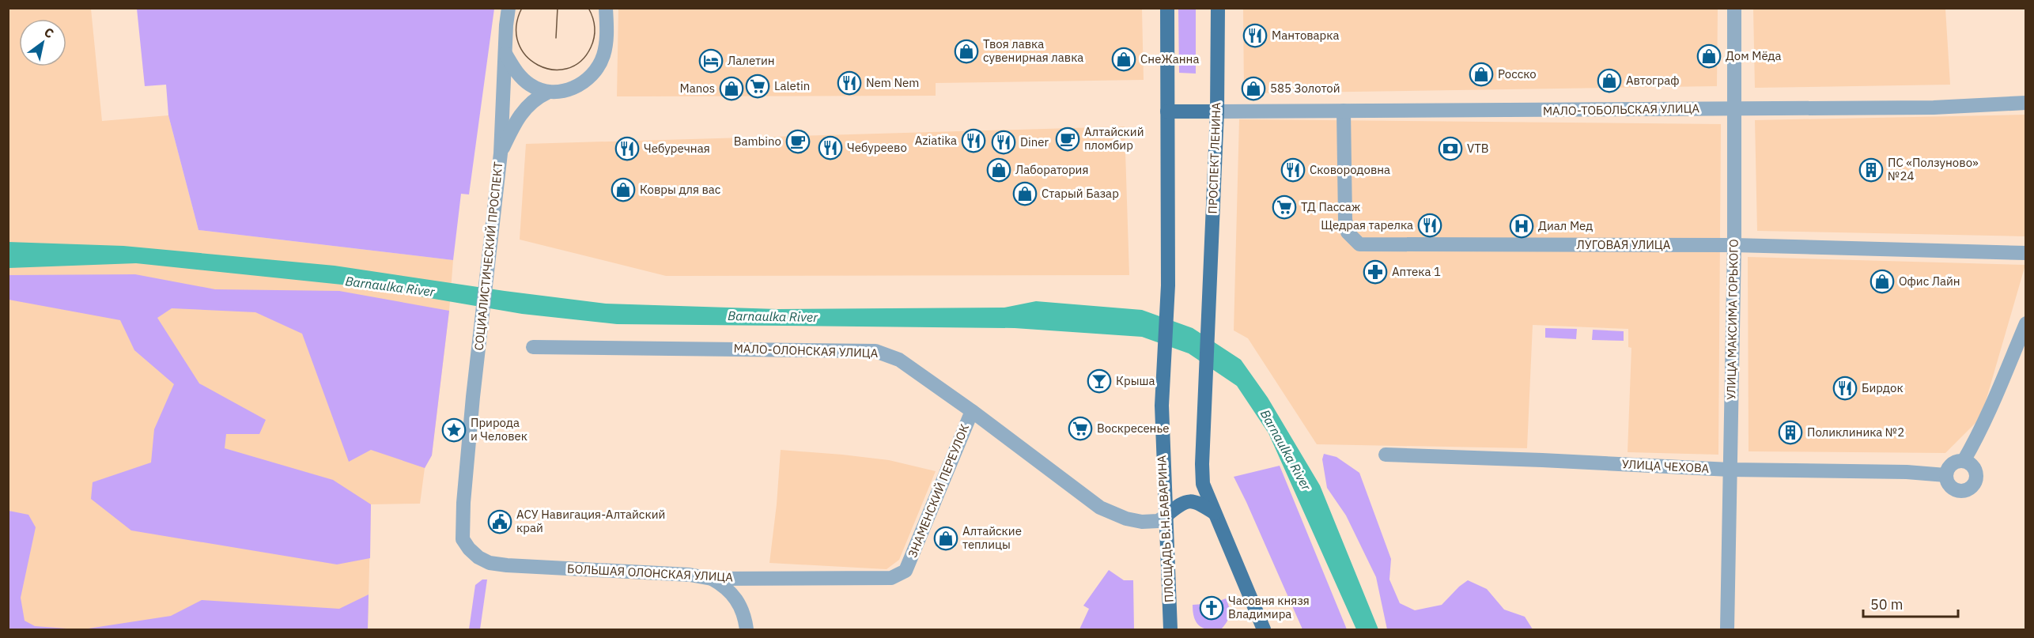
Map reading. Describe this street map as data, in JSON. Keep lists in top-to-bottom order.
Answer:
{
  "streets": {
    "main road": ["ПРОСПЕКТ ЛЕНИНА", "ПЛОЩАДЬ В.Н.БАВАРИНА"],
    "street": [
      "МАЛО-ТОБОЛЬСКАЯ УЛИЦА",
      "ЛУГОВАЯ УЛИЦА",
      "СОЦИАЛИСТИЧЕСКИЙ ПРОСПЕКТ",
      "УЛИЦА МАКСИМА ГОРЬКОГО",
      "МАЛО-ОЛОНСКАЯ УЛИЦА",
      "УЛИЦА ЧЕХОВА",
      "ЗНАМЕНСКИЙ ПЕРЕУЛОК",
      "БОЛЬШАЯ ОЛОНСКАЯ УЛИЦА"
    ]
  },
  "crossings": [
    ["МАЛО-ТОБОЛЬСКАЯ УЛИЦА", "ПРОСПЕКТ ЛЕНИНА"],
    ["МАЛО-ТОБОЛЬСКАЯ УЛИЦА", "ЛУГОВАЯ УЛИЦА"],
    ["МАЛО-ТОБОЛЬСКАЯ УЛИЦА", "УЛИЦА МАКСИМА ГОРЬКОГО"],
    ["ЛУГОВАЯ УЛИЦА", "УЛИЦА МАКСИМА ГОРЬКОГО"],
    ["СОЦИАЛИСТИЧЕСКИЙ ПРОСПЕКТ", "БОЛЬШАЯ ОЛОНСКАЯ УЛИЦА"],
    ["УЛИЦА МАКСИМА ГОРЬКОГО", "УЛИЦА ЧЕХОВА"],
    ["МАЛО-ОЛОНСКАЯ УЛИЦА", "ЗНАМЕНСКИЙ ПЕРЕУЛОК"],
    ["МАЛО-ОЛОНСКАЯ УЛИЦА", "ПЛОЩАДЬ В.Н.БАВАРИНА"],
    ["ЗНАМЕНСКИЙ ПЕРЕУЛОК", "БОЛЬШАЯ ОЛОНСКАЯ УЛИЦА"]
  ],
  "water": ["Barnaulka River"],
  "places": {
    "restaurant": [
      "Мантоварка",
      "Nem Nem",
      "Aziatika",
      "Diner",
      "Чебуреево",
      "Чебуречная",
      "Сковородовна",
      "Щедрая тарелка",
      "Бирдок"
    ],
    "shop": [
      "Твоя лавка сувенирная лавка",
      "Дом Мёда",
      "СнеЖанна",
      "Росско",
      "Автограф",
      "Manos",
      "585 Золотой",
      "Лаборатория",
      "Ковры для вас",
      "Старый Базар",
      "Офис Лайн",
      "Алтайские теплицы"
    ],
    "hotel": ["Лалетин"],
    "supermarket": ["Laletin", "ТД Пассаж", "Воскресенье"],
    "cafe": ["Алтайский пломбир", "Bambino"],
    "bank": ["VTB"],
    "building": ["ПС «Ползуново» №24", "Поликлиника №2"],
    "hospital": ["Диал Мед"],
    "pharmacy": ["Аптека 1"],
    "bar": ["Крыша"],
    "place": ["Природа и Человек"],
    "public building": ["АСУ Навигация-Алтайский край"],
    "church": ["Часовня князя Владимира"]
  },
  "scale_bar": "50 m",
  "north": "top right"
}
